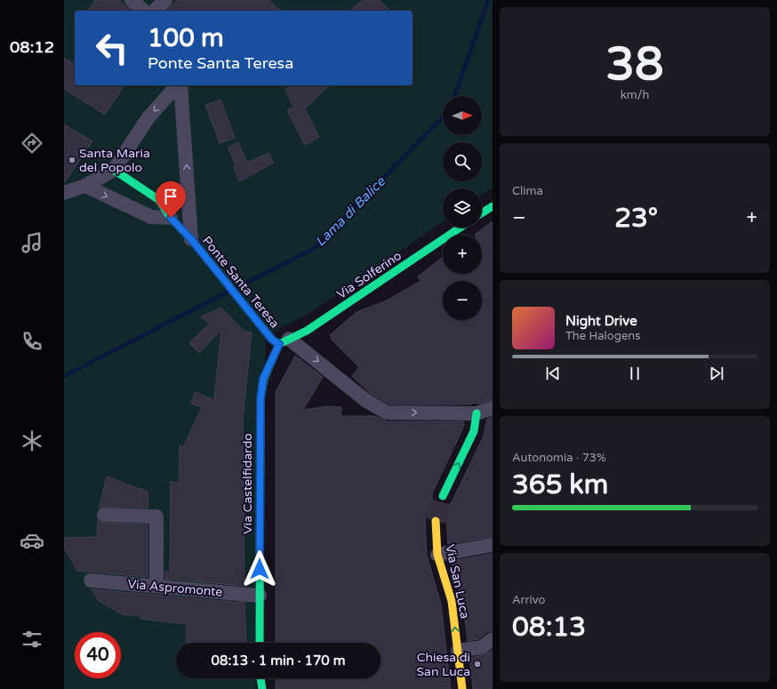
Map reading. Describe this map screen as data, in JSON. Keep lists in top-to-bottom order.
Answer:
{
  "streets": {
    "street": [
      "Via Solferino",
      "Ponte Santa Teresa",
      "Via Castelfidardo",
      "Via San Luca",
      "Via Aspromonte"
    ]
  },
  "crossings": [
    ["Via Solferino", "Ponte Santa Teresa"],
    ["Via Solferino", "Via Castelfidardo"],
    ["Ponte Santa Teresa", "Via Castelfidardo"],
    ["Via Castelfidardo", "Via Aspromonte"]
  ],
  "one_way": ["Via San Luca"],
  "water": ["Lama di Balice"],
  "places": ["Santa Maria del Popolo", "Chiesa di San Luca"],
  "north": "right",
  "page": {
    "tabs": "08:12",
    "tile": [
      ["38", "km/h"],
      "Clima",
      ["Autonomia · 73%", "365 km"],
      ["Arrivo", "08:13"]
    ],
    "turn": ["100 m", "Ponte Santa Teresa"],
    "map_buttons": ["+", "−"],
    "heat": ["−", "23°", "+"],
    "song": ["Night Drive", "The Halogens"],
    "limit": "40",
    "trip": "08:13 · 1 min · 170 m"
  }
}
